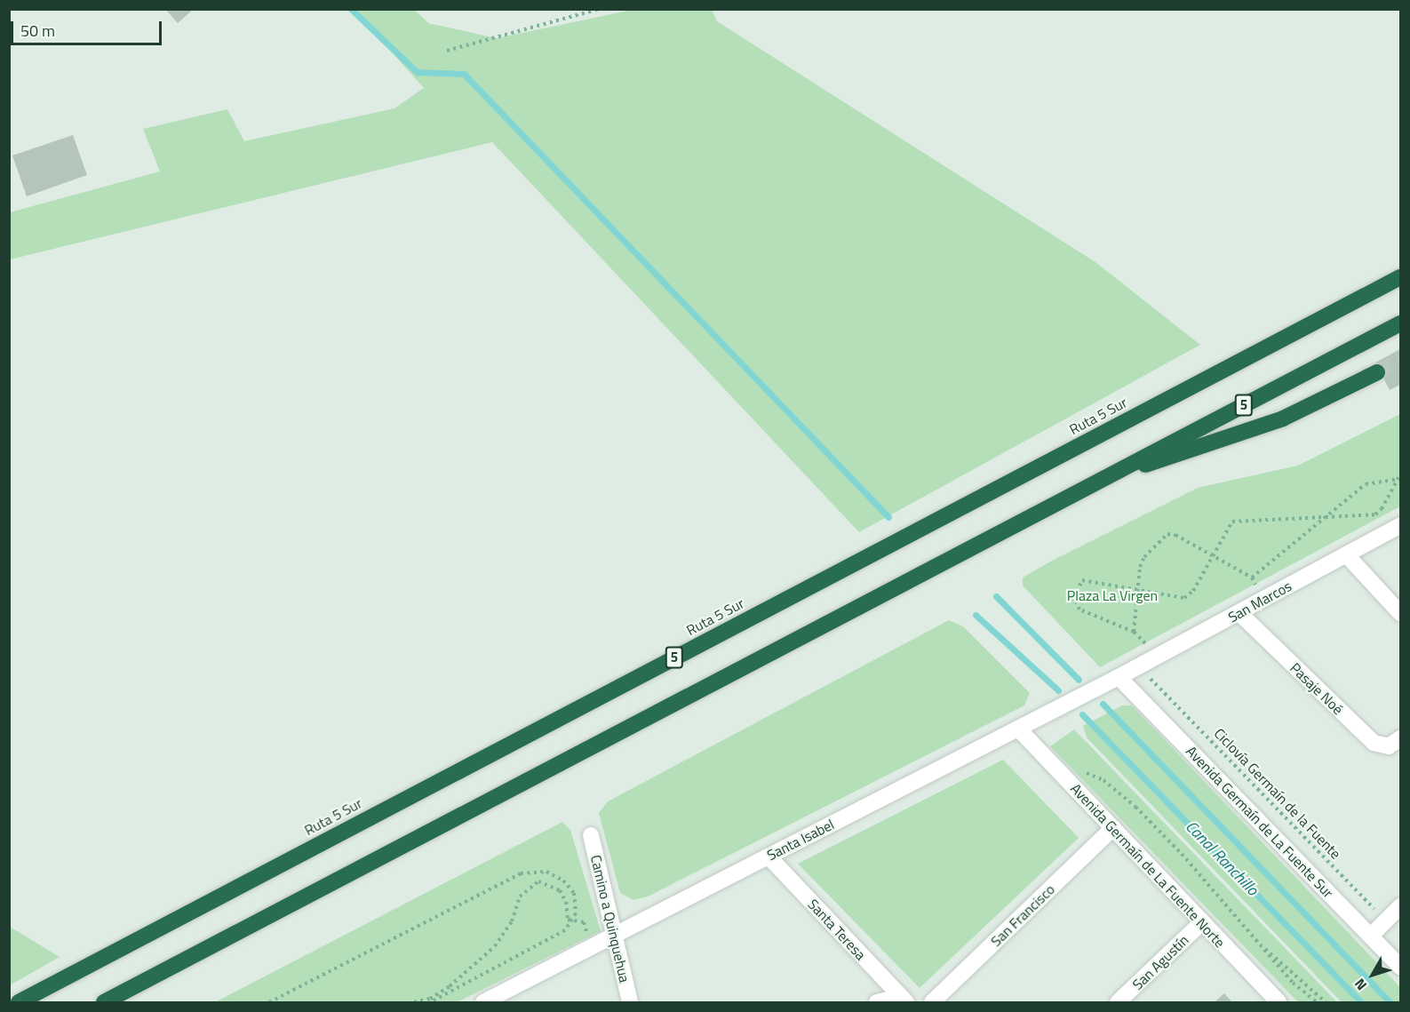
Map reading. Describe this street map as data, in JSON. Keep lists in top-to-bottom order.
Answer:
{
  "streets": {
    "highway": ["5", "Ruta 5 Sur"],
    "street": [
      "San Marcos",
      "Pasaje Noé",
      "Avenida Germaín de La Fuente Sur",
      "Santa Isabel",
      "Avenida Germaín de La Fuente Norte",
      "San Francisco",
      "Camino a Quinquehua",
      "Santa Teresa",
      "San Agustín"
    ],
    "path": ["Ciclovía Germaín de la Fuente"]
  },
  "crossings": [
    ["San Marcos", "Pasaje Noé"],
    ["San Marcos", "Ciclovía Germaín de la Fuente"],
    ["San Marcos", "Avenida Germaín de La Fuente Sur"],
    ["San Marcos", "Santa Isabel"],
    ["Avenida Germaín de La Fuente Sur", "Santa Isabel"],
    ["Santa Isabel", "Avenida Germaín de La Fuente Norte"],
    ["Santa Isabel", "Camino a Quinquehua"],
    ["Santa Isabel", "Santa Teresa"],
    ["Avenida Germaín de La Fuente Norte", "San Francisco"],
    ["Avenida Germaín de La Fuente Norte", "San Agustín"]
  ],
  "water": ["Canal Ranchillo"],
  "parks": ["Plaza La Virgen"],
  "scale_bar": "50 m",
  "north": "bottom left"
}
